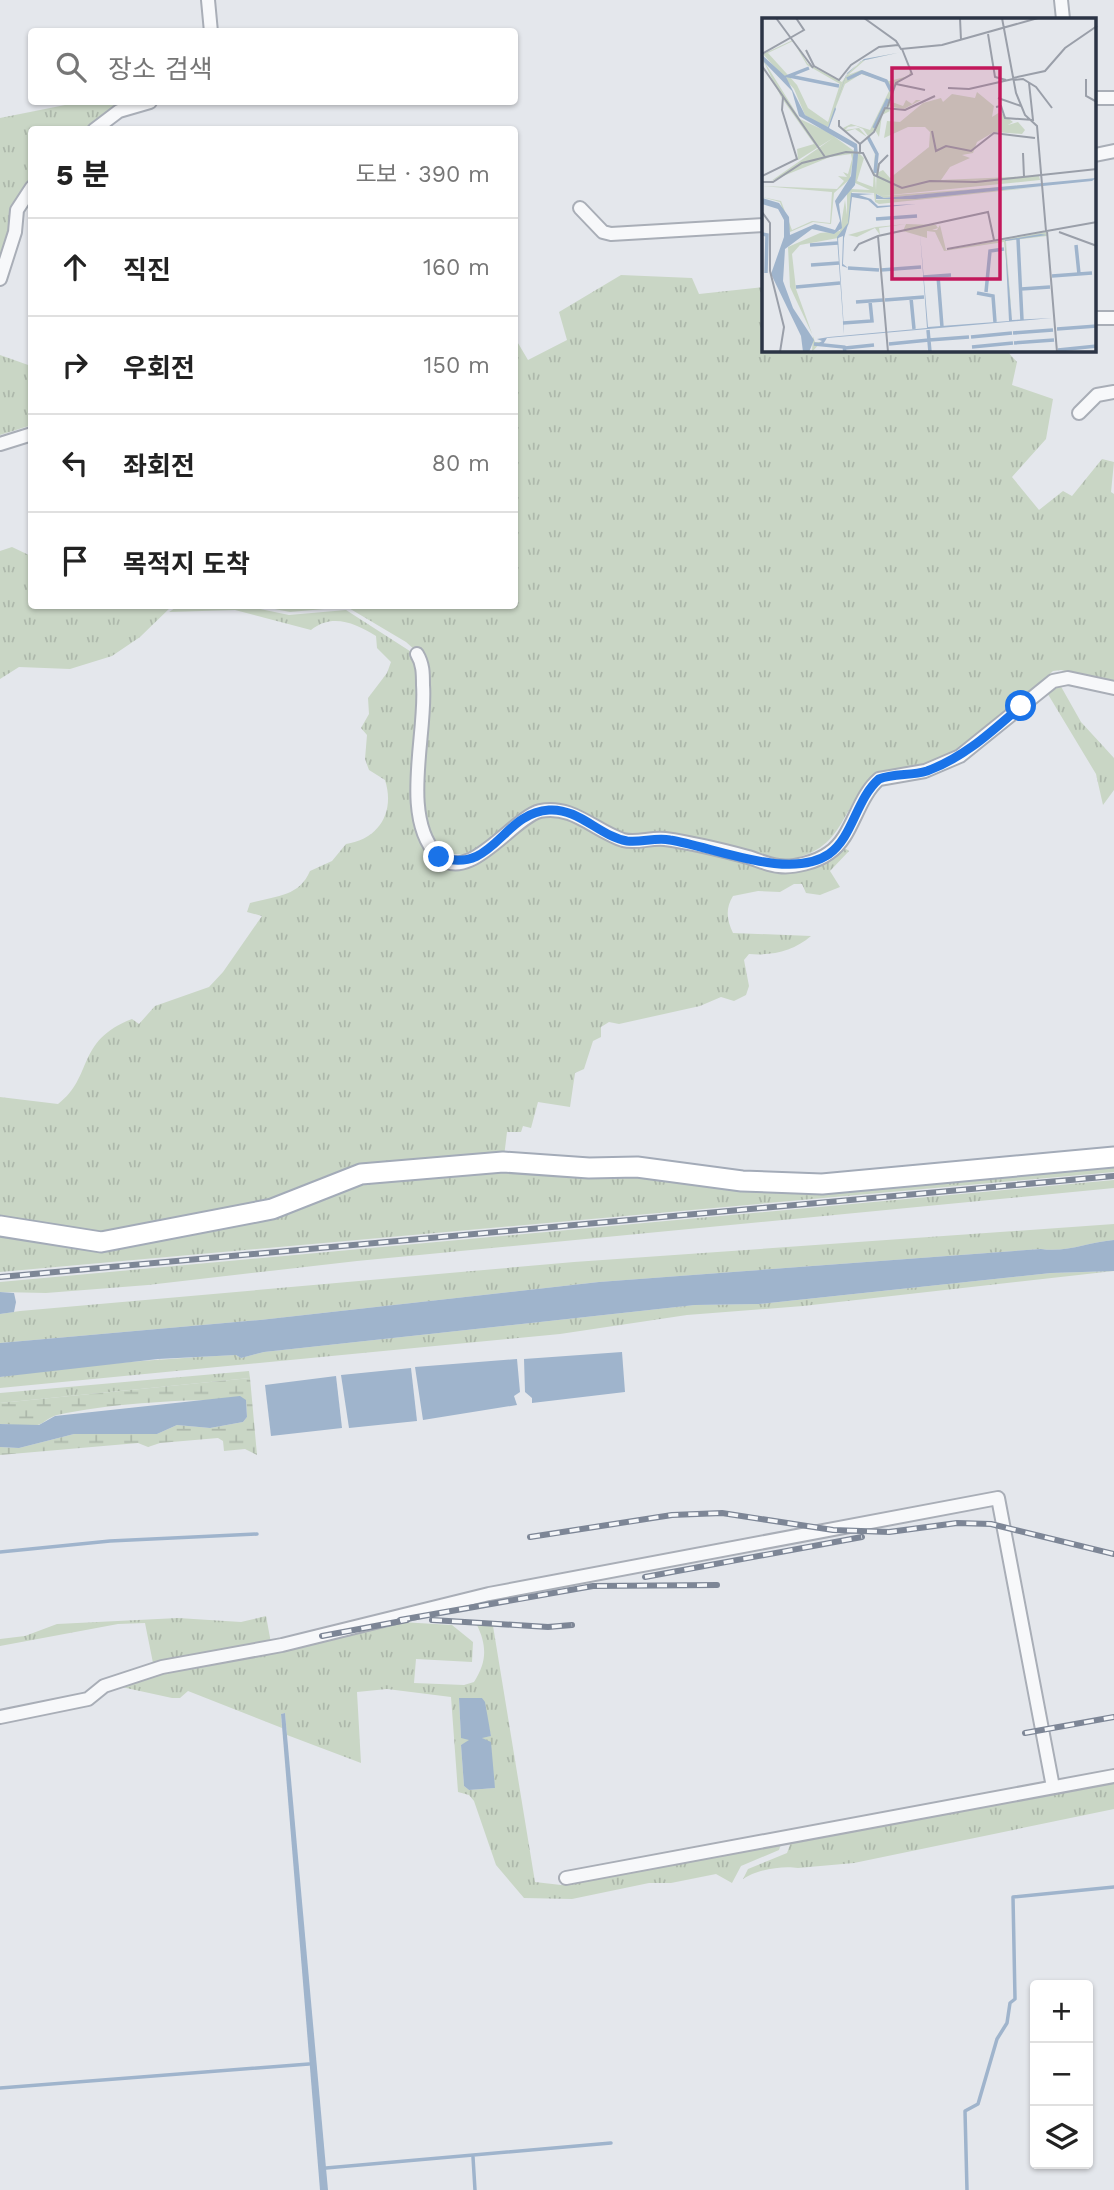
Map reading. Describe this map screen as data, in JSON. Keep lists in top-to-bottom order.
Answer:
{
  "page": {
    "search": "장소 검색",
    "heading": ["5 분", "도보 · 390 m"],
    "list": [
      ["직진", "160 m"],
      ["우회전", "150 m"],
      ["좌회전", "80 m"],
      "목적지 도착"
    ],
    "map_buttons": ["+", "−"]
  }
}
